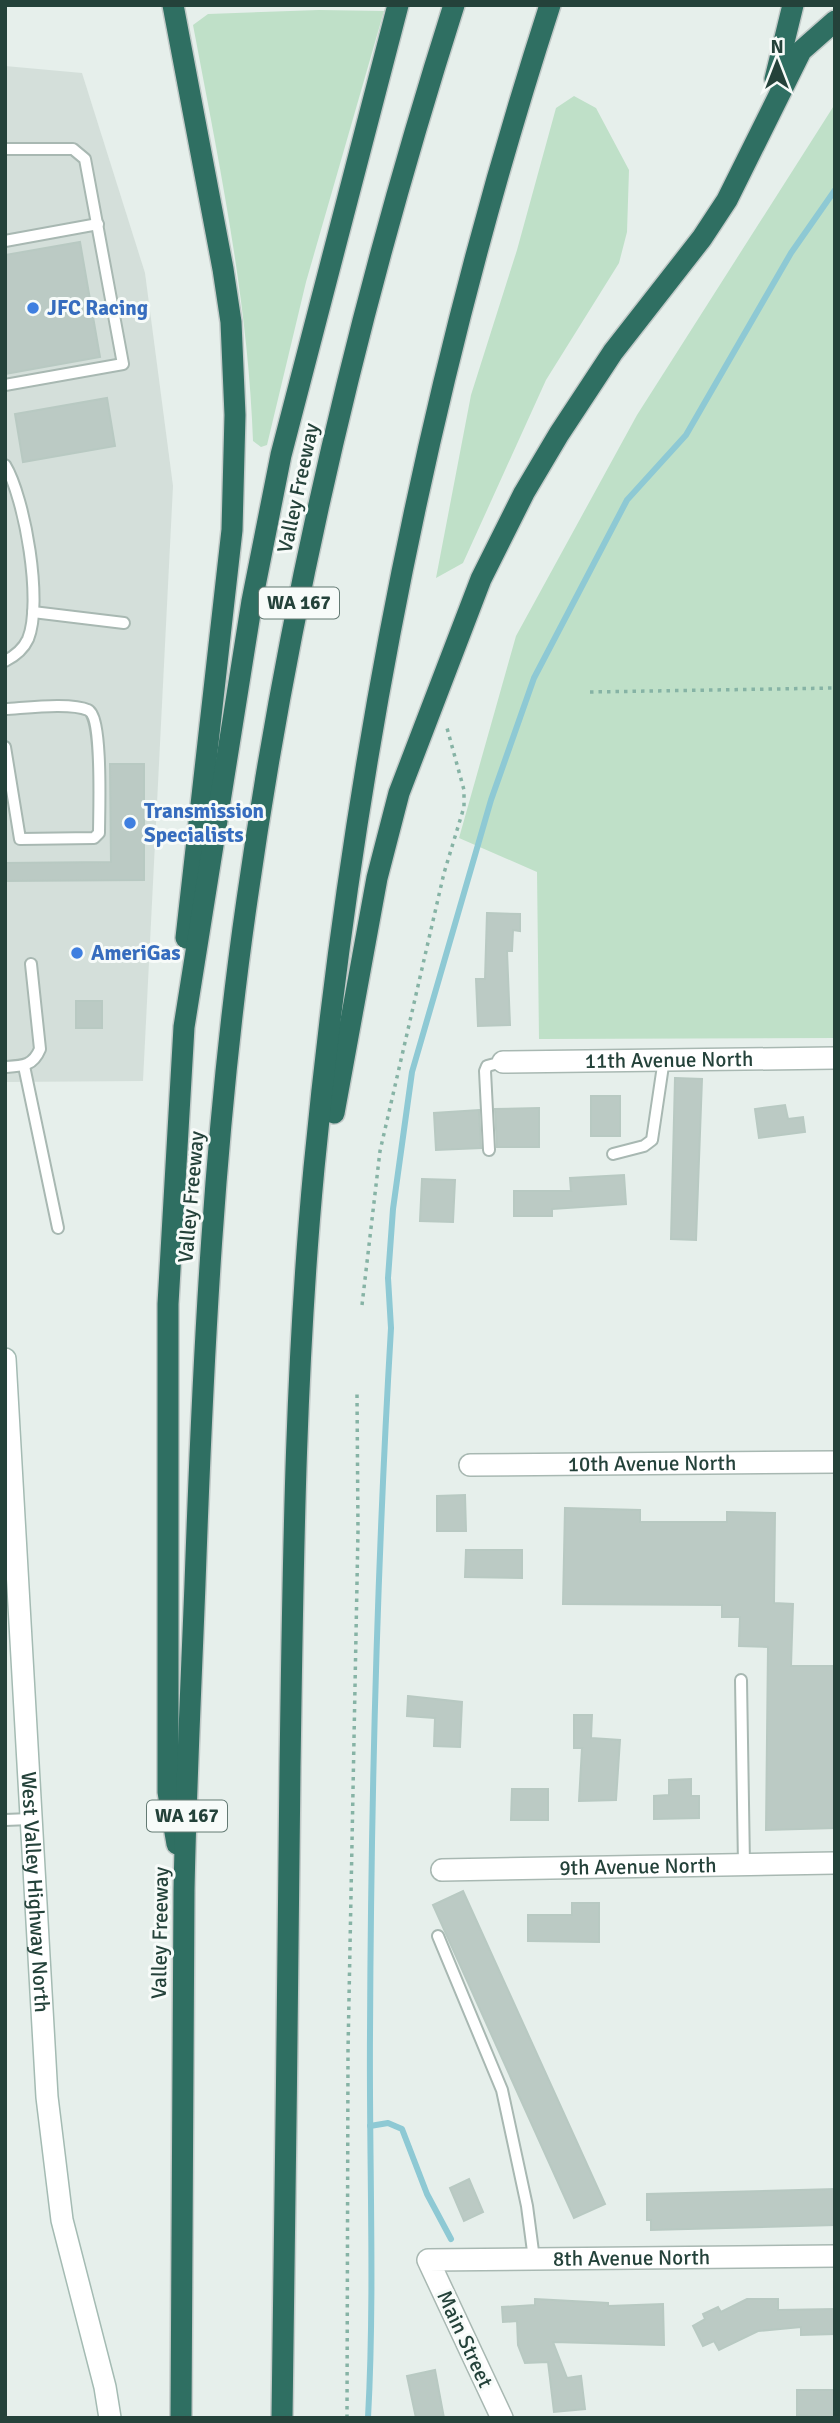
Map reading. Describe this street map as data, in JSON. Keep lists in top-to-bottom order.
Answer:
{
  "streets": {
    "highway": ["Valley Freeway", "WA 167"],
    "street": [
      "11th Avenue North",
      "10th Avenue North",
      "9th Avenue North",
      "West Valley Highway North",
      "8th Avenue North",
      "Main Street"
    ]
  },
  "crossings": [
    ["8th Avenue North", "Main Street"]
  ],
  "places": ["JFC Racing", "Transmission Specialists", "AmeriGas"],
  "north": "top"
}
